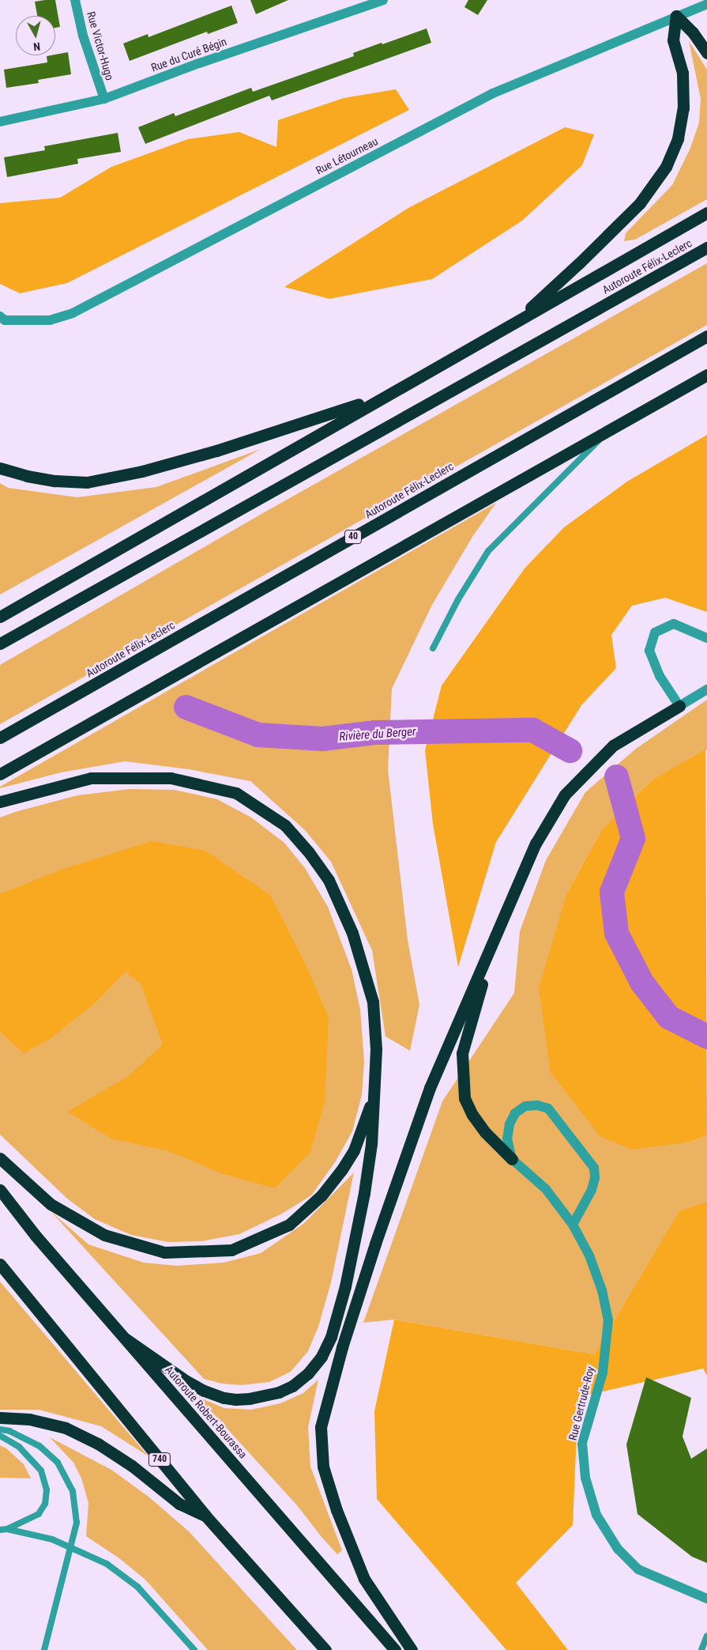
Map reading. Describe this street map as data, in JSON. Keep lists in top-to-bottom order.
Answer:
{
  "streets": {
    "highway": [
      "Autoroute Félix-Leclerc",
      "40",
      "Autoroute Robert-Bourassa",
      "740"
    ],
    "street": [
      "Rue Victor-Hugo",
      "Rue du Curé Bégin",
      "Rue Létourneau",
      "Rue Gertrude-Roy"
    ]
  },
  "crossings": [
    ["Rue Victor-Hugo", "Rue du Curé Bégin"]
  ],
  "water": ["Rivière du Berger"],
  "north": "bottom"
}
